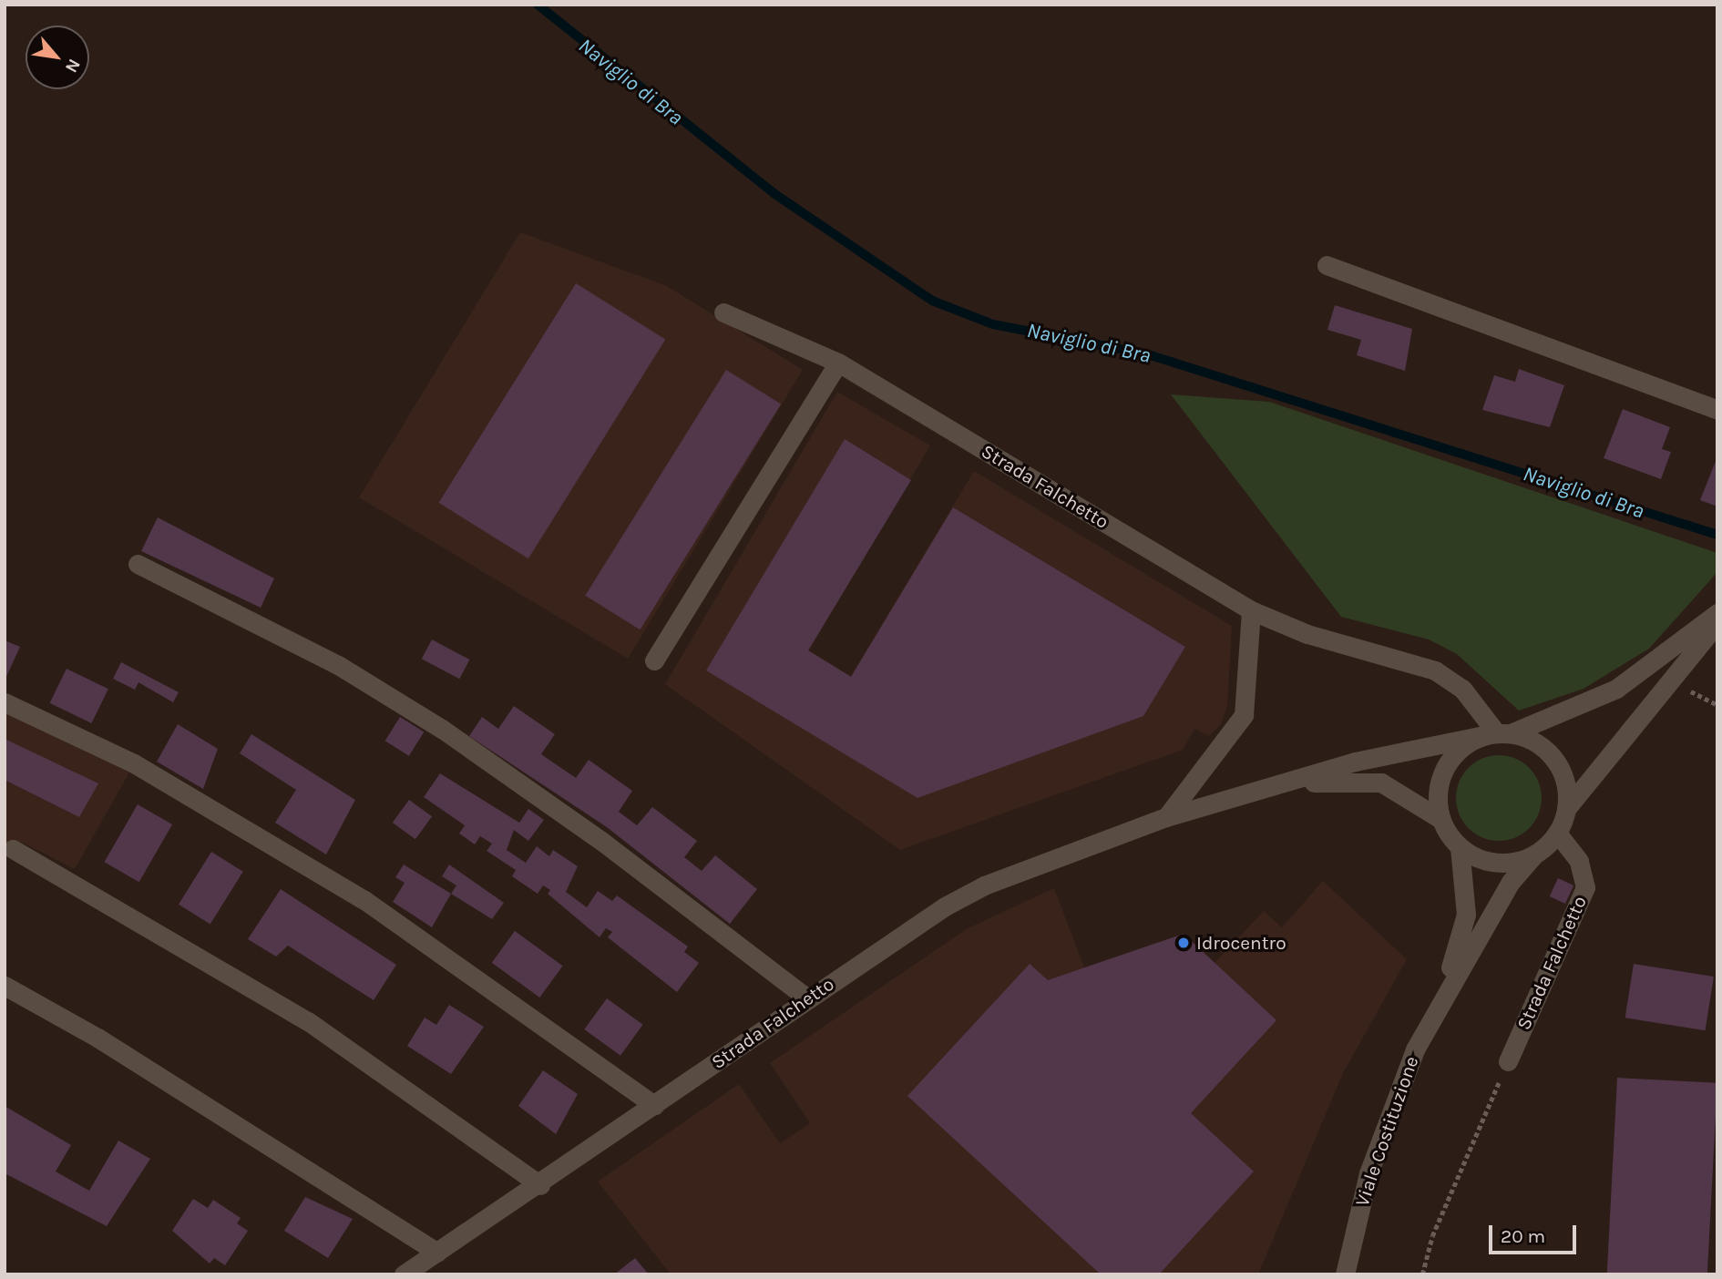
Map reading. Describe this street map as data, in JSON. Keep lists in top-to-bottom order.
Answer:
{
  "streets": {
    "street": ["Strada Falchetto", "Viale Costituzione"]
  },
  "crossings": [
    ["Strada Falchetto", "Viale Costituzione"]
  ],
  "water": ["Naviglio di Bra"],
  "places": ["Idrocentro"],
  "scale_bar": "20 m",
  "north": "bottom right"
}
